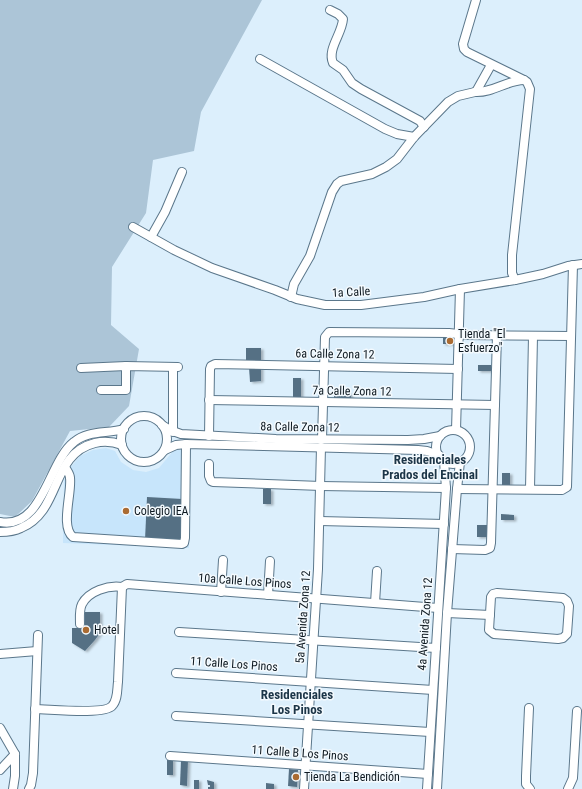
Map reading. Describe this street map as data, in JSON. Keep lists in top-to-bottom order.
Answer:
{
  "streets": {
    "street": [
      "1a Calle",
      "6a Calle Zona 12",
      "7a Calle Zona 12",
      "8a Calle Zona 12",
      "10a Calle Los Pinos",
      "5a Avenida Zona 12",
      "4a Avenida Zona 12",
      "11 Calle Los Pinos",
      "11 Calle B Los Pinos"
    ]
  },
  "crossings": [
    ["6a Calle Zona 12", "7a Calle Zona 12"],
    ["6a Calle Zona 12", "5a Avenida Zona 12"],
    ["7a Calle Zona 12", "5a Avenida Zona 12"],
    ["8a Calle Zona 12", "5a Avenida Zona 12"],
    ["8a Calle Zona 12", "4a Avenida Zona 12"],
    ["10a Calle Los Pinos", "5a Avenida Zona 12"],
    ["10a Calle Los Pinos", "4a Avenida Zona 12"],
    ["5a Avenida Zona 12", "11 Calle Los Pinos"],
    ["5a Avenida Zona 12", "11 Calle B Los Pinos"],
    ["4a Avenida Zona 12", "11 Calle Los Pinos"],
    ["4a Avenida Zona 12", "11 Calle B Los Pinos"]
  ],
  "districts": ["Residenciales Prados del Encinal", "Residenciales Los Pinos"],
  "places": [
    "Tienda \"El Esfuerzo\"",
    "Colegio IEA",
    "Hotel",
    "Tienda La Bendición"
  ]
}
